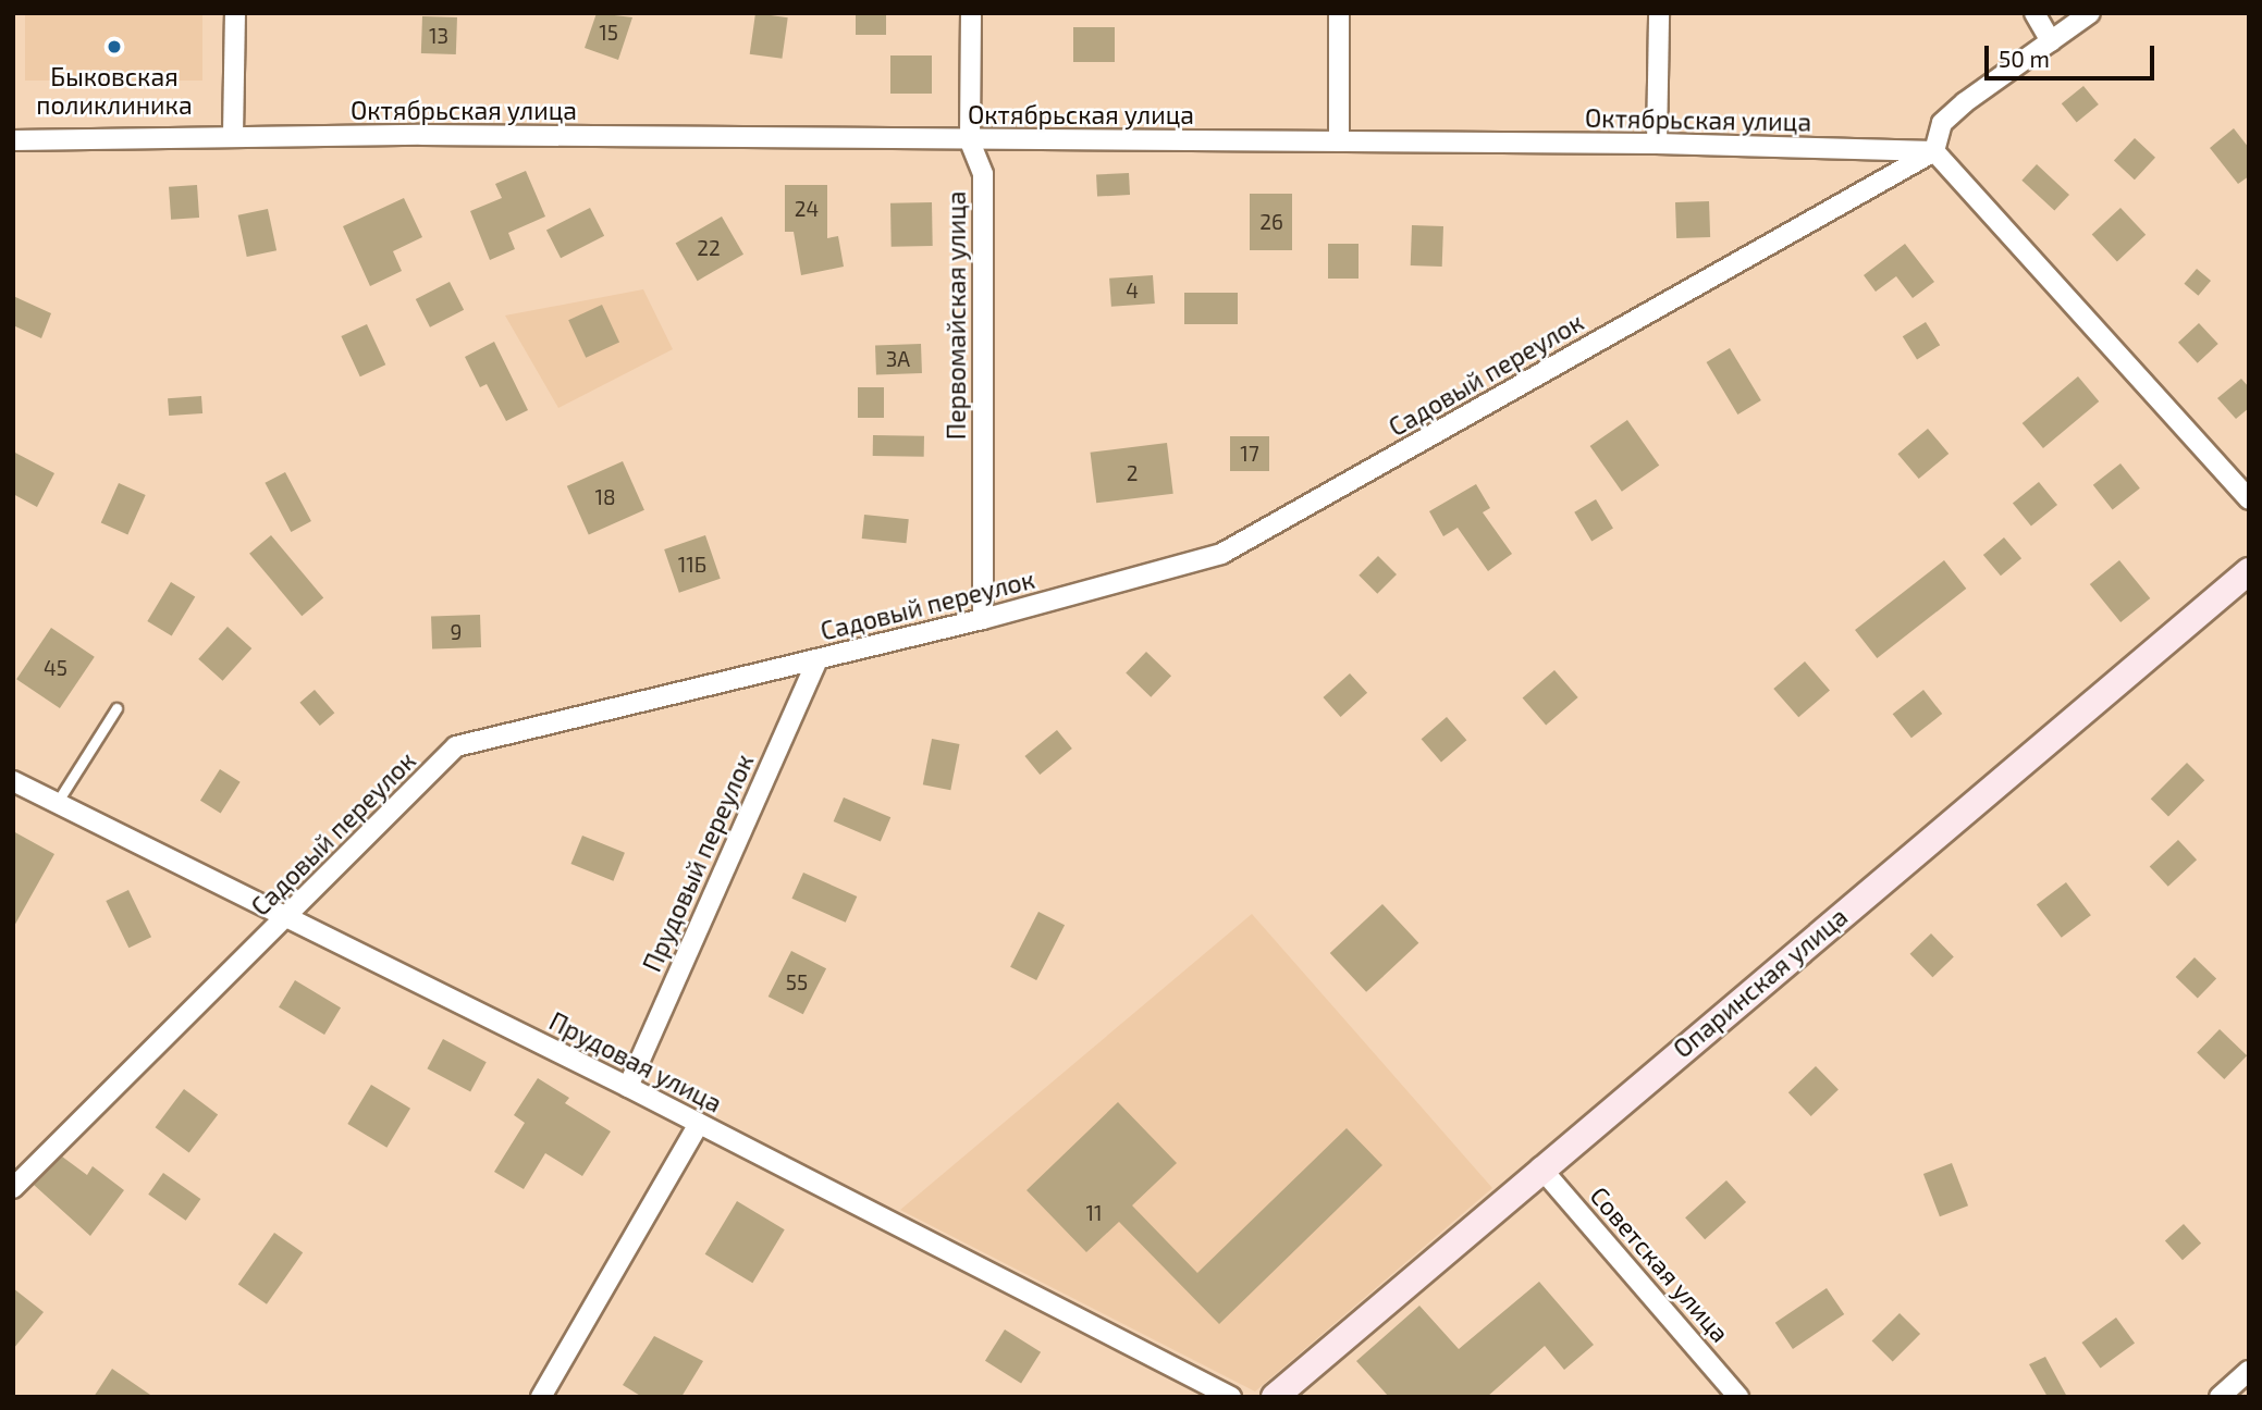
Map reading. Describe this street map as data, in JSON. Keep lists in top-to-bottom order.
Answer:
{
  "streets": {
    "main road": ["Опаринская улица"],
    "street": [
      "Октябрьская улица",
      "Первомайская улица",
      "Садовый переулок",
      "Прудовый переулок",
      "Прудовая улица",
      "Советская улица"
    ]
  },
  "crossings": [
    ["Октябрьская улица", "Первомайская улица"],
    ["Октябрьская улица", "Садовый переулок"],
    ["Первомайская улица", "Садовый переулок"],
    ["Садовый переулок", "Прудовый переулок"],
    ["Садовый переулок", "Прудовая улица"],
    ["Прудовый переулок", "Прудовая улица"],
    ["Опаринская улица", "Советская улица"]
  ],
  "places": ["Быковская поликлиника"],
  "house_numbers": [
    "15",
    "13",
    "24",
    "26",
    "22",
    "4",
    "3А",
    "17",
    "2",
    "18",
    "11Б",
    "9",
    "45",
    "55",
    "11"
  ],
  "scale_bar": "50 m"
}
